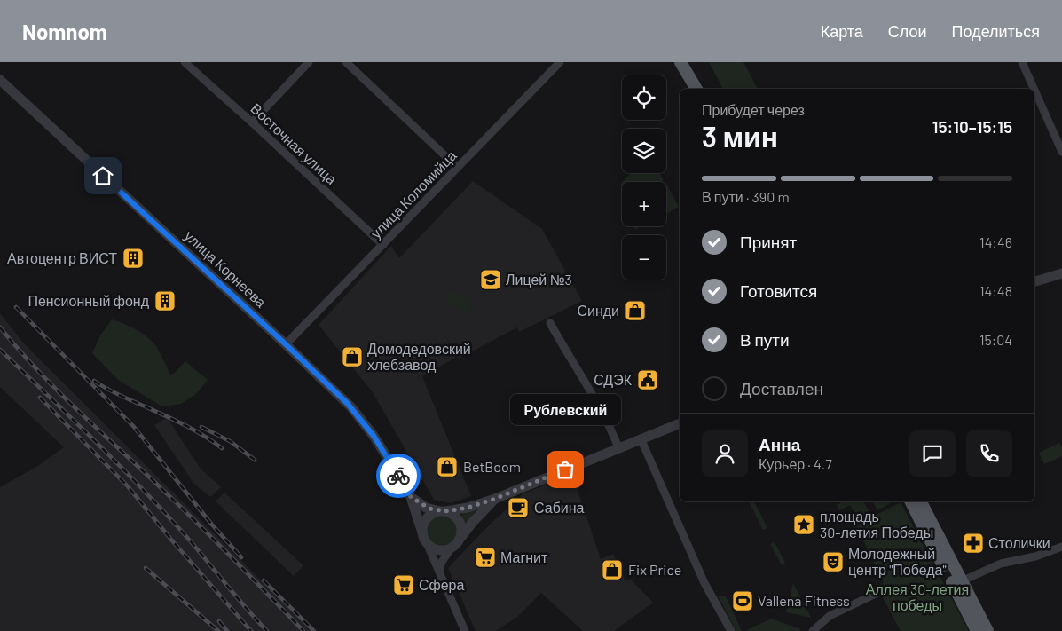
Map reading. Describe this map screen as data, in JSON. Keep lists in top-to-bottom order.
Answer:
{
  "streets": {
    "street": ["Восточная улица", "улица Коломийца", "улица Корнеева"]
  },
  "crossings": [
    ["Восточная улица", "улица Коломийца"],
    ["улица Коломийца", "улица Корнеева"]
  ],
  "parks": ["Аллея 30-летия победы"],
  "places": {
    "building": ["Автоцентр ВИСТ", "Пенсионный фонд"],
    "school or university": ["Лицей №3"],
    "shop": [
      "Синди",
      "Домодедовский хлебзавод",
      "BetBoom",
      "Fix Price"
    ],
    "public building": ["СДЭК"],
    "other": ["Рублевский"],
    "cafe": ["Сабина"],
    "place": ["площадь 30-летия Победы"],
    "pharmacy": ["Столички"],
    "supermarket": ["Магнит", "Сфера"],
    "theatre": ["Молодежный центр \"Победа\""],
    "sports": ["Vallena Fitness"]
  },
  "page": {
    "header": "Nomnom",
    "nav": ["Карта", "Слои", "Поделиться"],
    "map_buttons": ["+", "−"],
    "heading": ["3 мин", "Прибудет через", "15:10–15:15"],
    "panel": ["Анна", "Курьер · 4.7"],
    "bar": "В пути · 390 m",
    "list": [
      ["Принят", "14:46"],
      ["Готовится", "14:48"],
      ["В пути", "15:04"],
      "Доставлен"
    ],
    "bubble": "Рублевский"
  }
}
